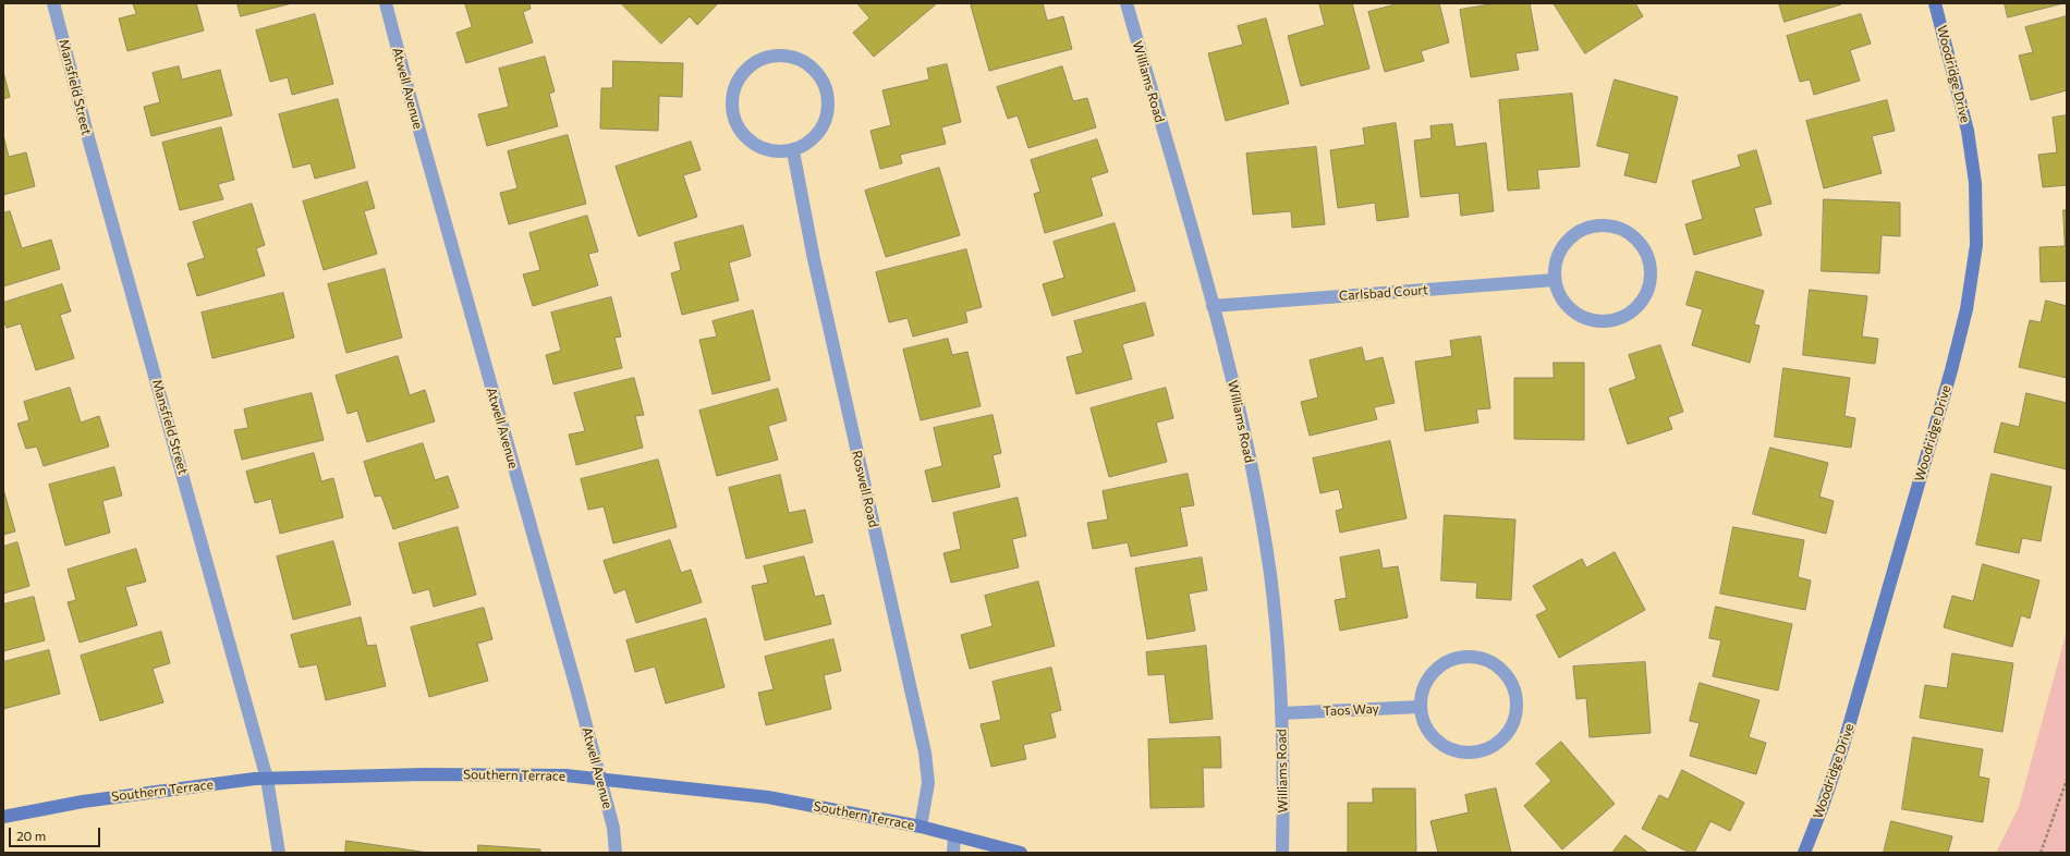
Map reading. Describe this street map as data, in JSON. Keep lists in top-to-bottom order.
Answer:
{
  "streets": {
    "street": [
      "Woodridge Drive",
      "Williams Road",
      "Mansfield Street",
      "Atwell Avenue",
      "Carlsbad Court",
      "Roswell Road",
      "Taos Way",
      "Southern Terrace"
    ]
  },
  "crossings": [
    ["Williams Road", "Carlsbad Court"],
    ["Williams Road", "Taos Way"],
    ["Mansfield Street", "Southern Terrace"],
    ["Atwell Avenue", "Southern Terrace"],
    ["Roswell Road", "Southern Terrace"]
  ],
  "scale_bar": "20 m"
}
